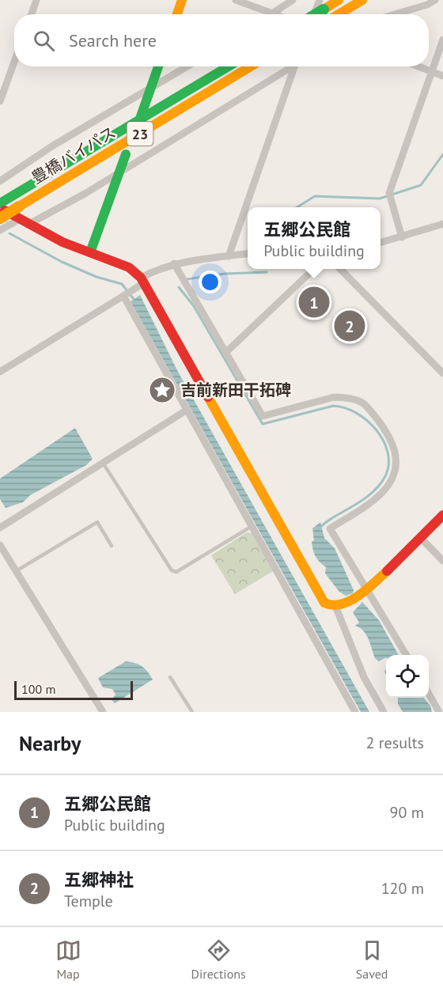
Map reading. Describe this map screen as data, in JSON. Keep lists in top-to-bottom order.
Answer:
{
  "streets": {
    "main road": ["23", "豊橋バイパス"]
  },
  "places": {
    "place": ["吉前新田干拓碑"]
  },
  "scale_bar": "100 m",
  "page": {
    "search": "Search here",
    "popup": ["五郷公民館", "Public building"],
    "pins": ["1", "2"],
    "scale": "100 m",
    "heading": ["Nearby", "2 results"],
    "list": [
      {
        "mark": "1",
        "name": "五郷公民館",
        "note": "Public building",
        "value": "90 m"
      },
      {
        "mark": "2",
        "name": "五郷神社",
        "note": "Temple",
        "value": "120 m"
      }
    ],
    "nav": ["Map", "Directions", "Saved"]
  }
}
